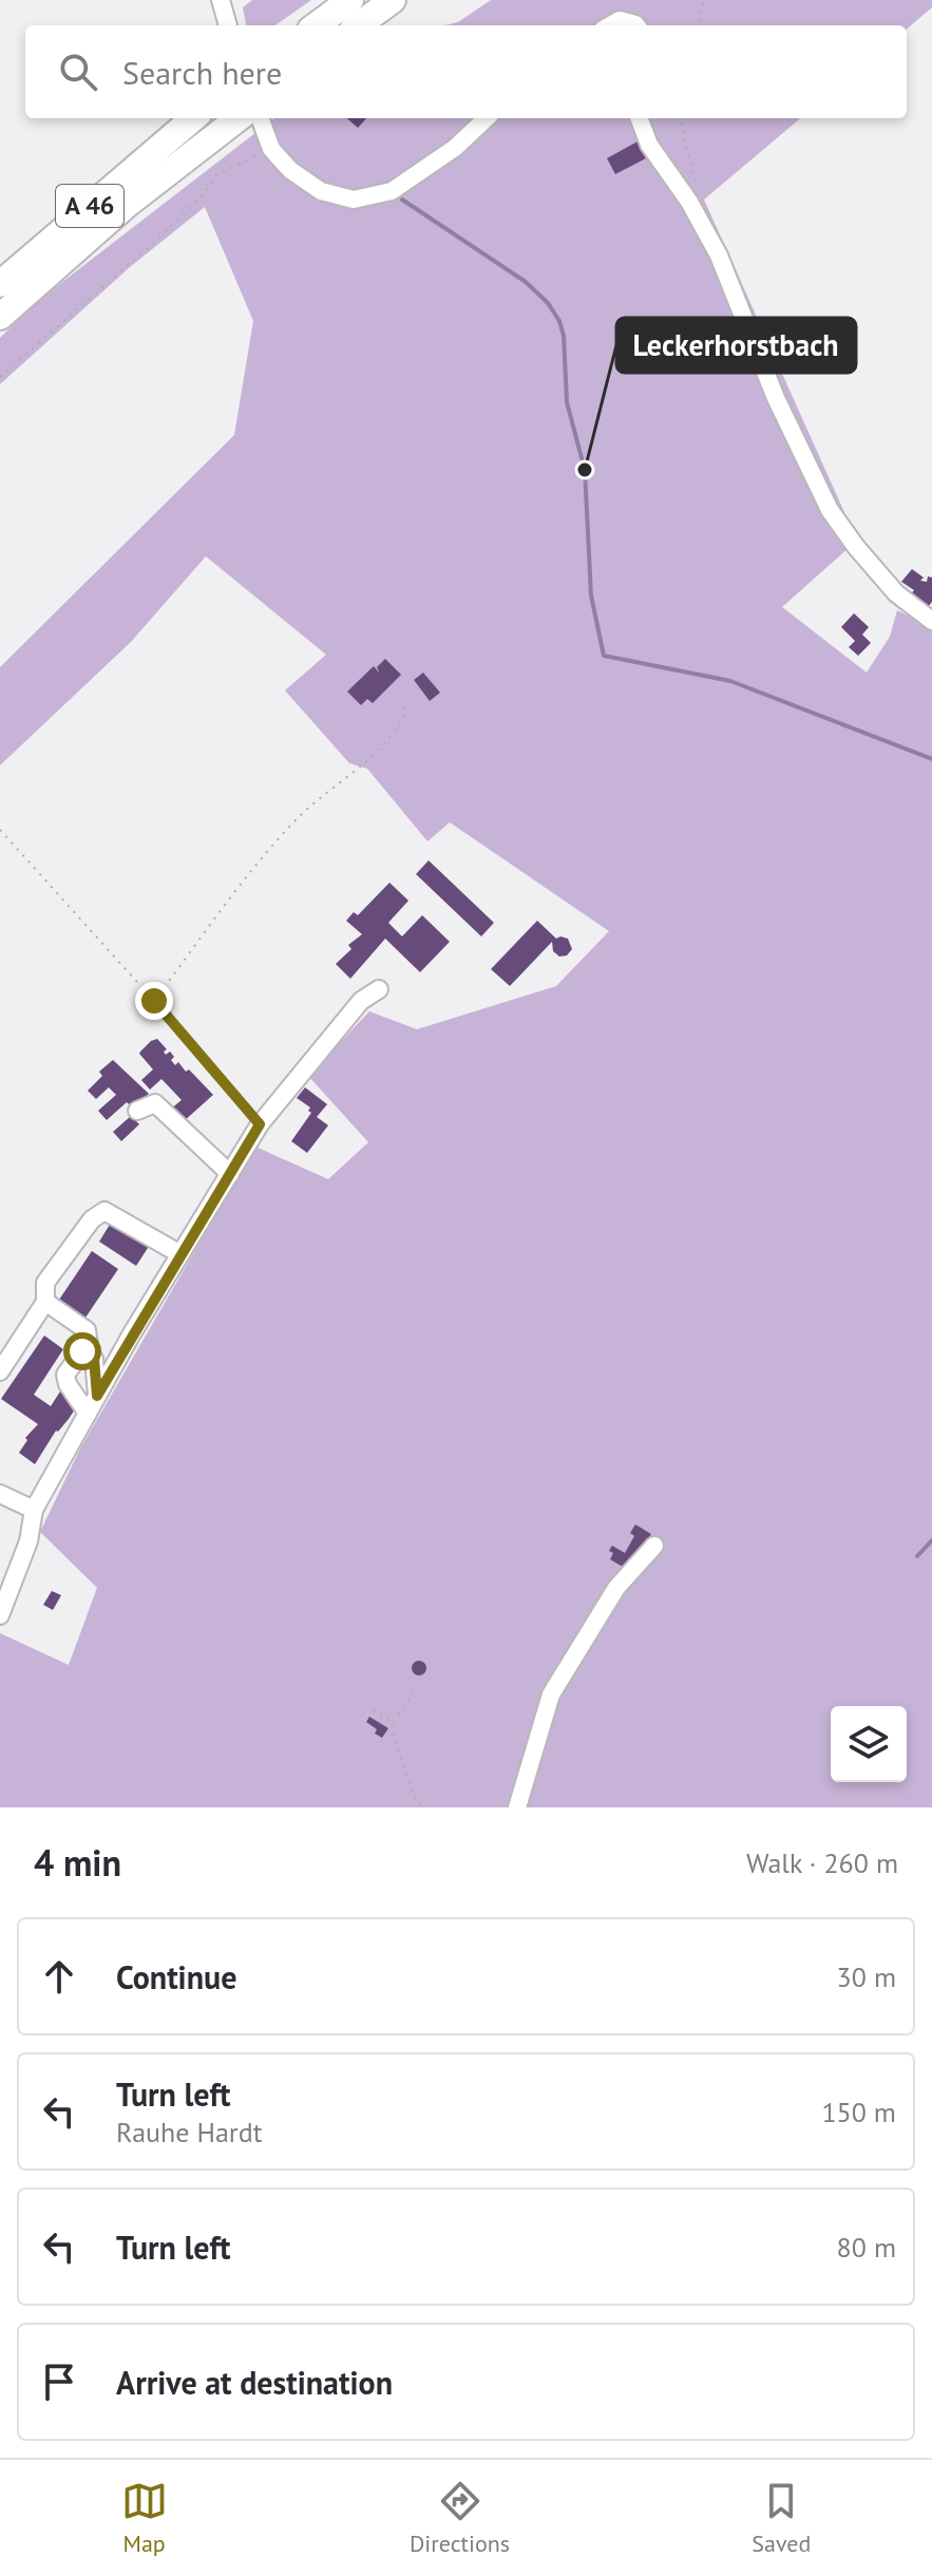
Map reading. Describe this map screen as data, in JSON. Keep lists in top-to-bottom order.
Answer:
{
  "streets": {
    "highway": ["A 46"]
  },
  "places": ["Leckerhorstbach"],
  "page": {
    "search": "Search here",
    "heading": ["4 min", "Walk · 260 m"],
    "list": [
      ["Continue", "30 m"],
      ["Turn left", "Rauhe Hardt", "150 m"],
      ["Turn left", "80 m"],
      "Arrive at destination"
    ],
    "nav": ["Map", "Directions", "Saved"]
  }
}
